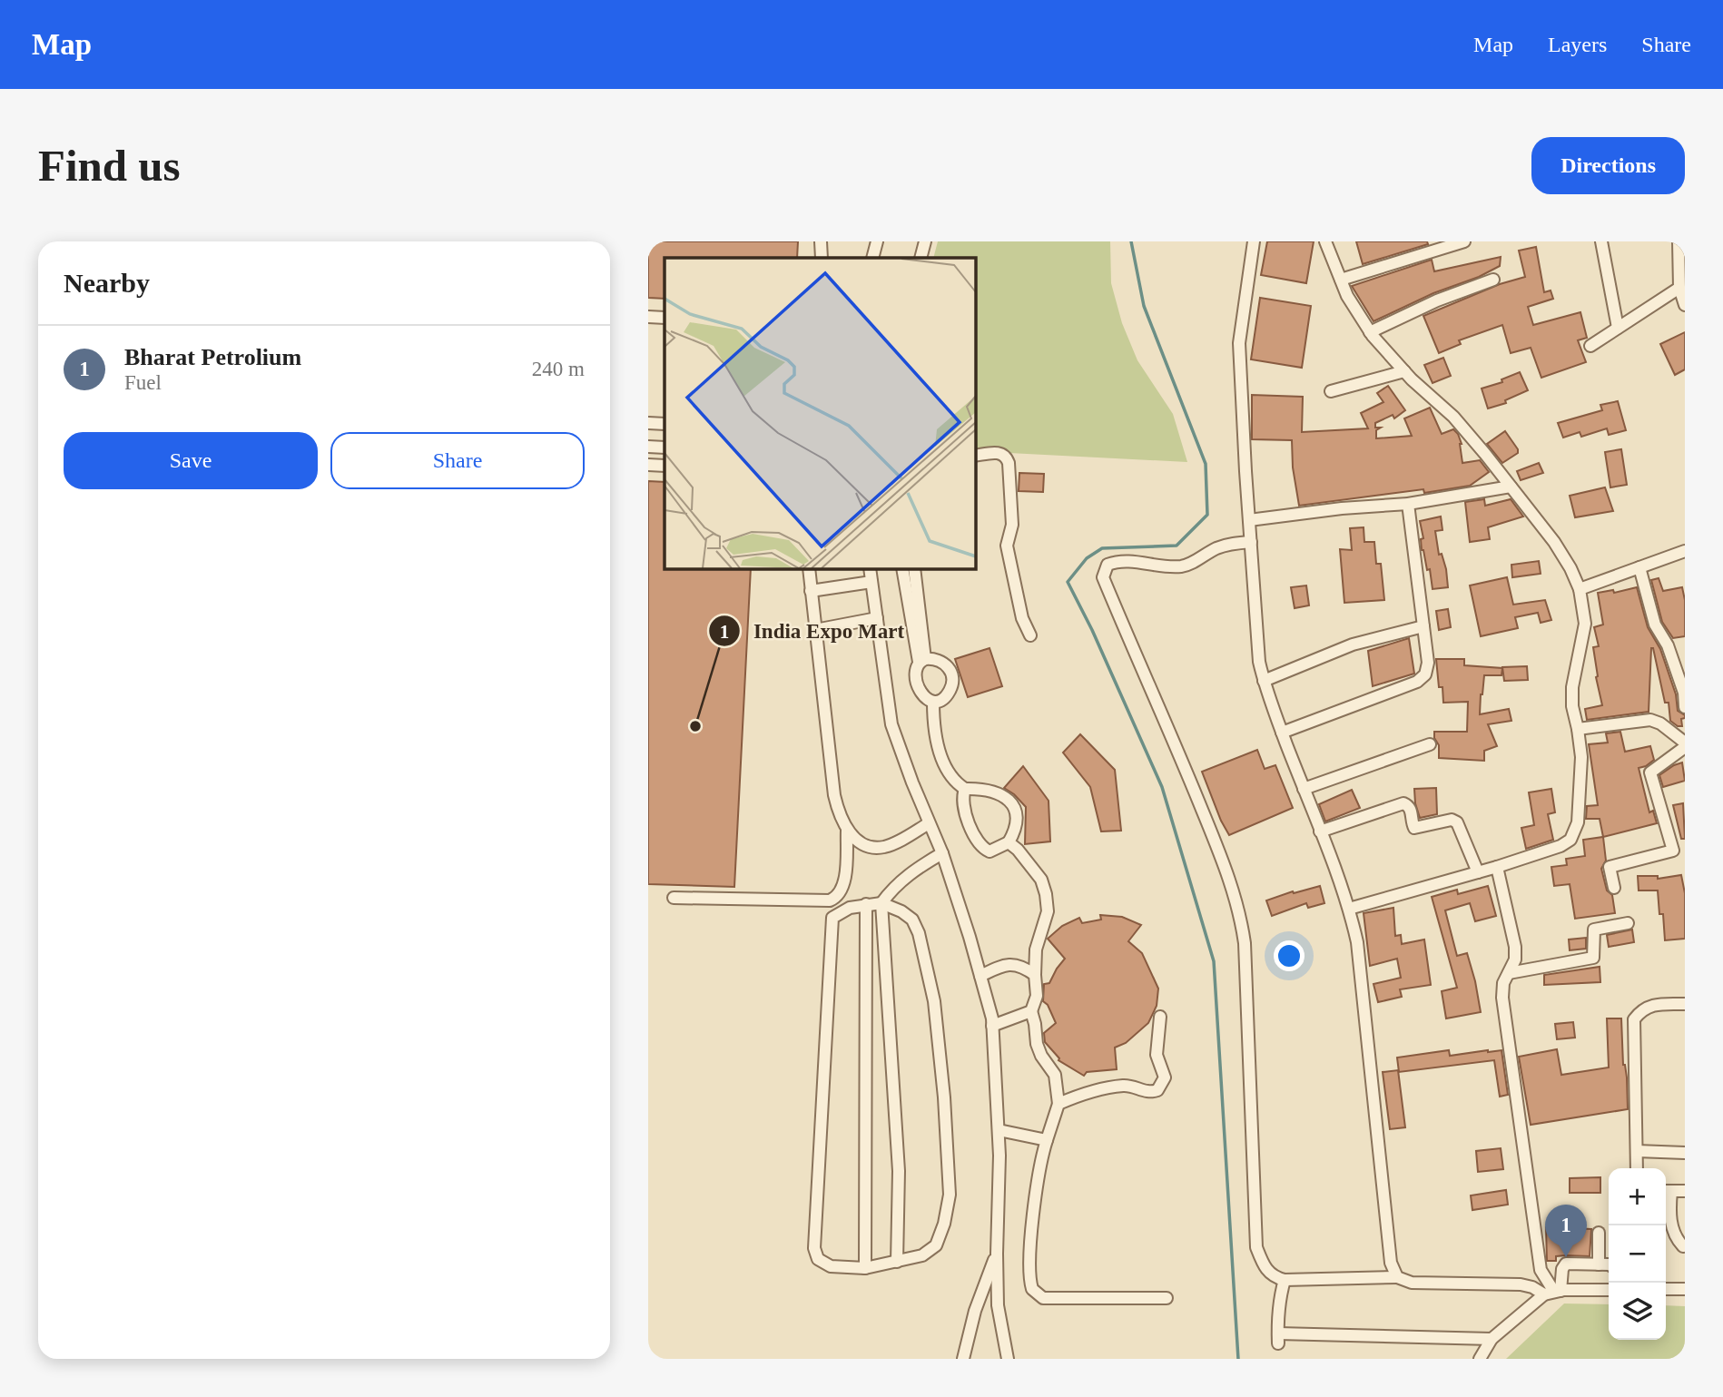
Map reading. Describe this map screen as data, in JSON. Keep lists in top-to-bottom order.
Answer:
{
  "places": ["India Expo Mart"],
  "page": {
    "header": "Map",
    "nav": ["Map", "Layers", "Share"],
    "buttons": [
      "Directions",
      ["Save", "Share"]
    ],
    "title": "Find us",
    "heading": "Nearby",
    "list": [
      {
        "mark": "1",
        "name": "Bharat Petrolium",
        "note": "Fuel",
        "value": "240 m"
      }
    ],
    "map_buttons": ["+", "−"],
    "pins": "1"
  }
}
